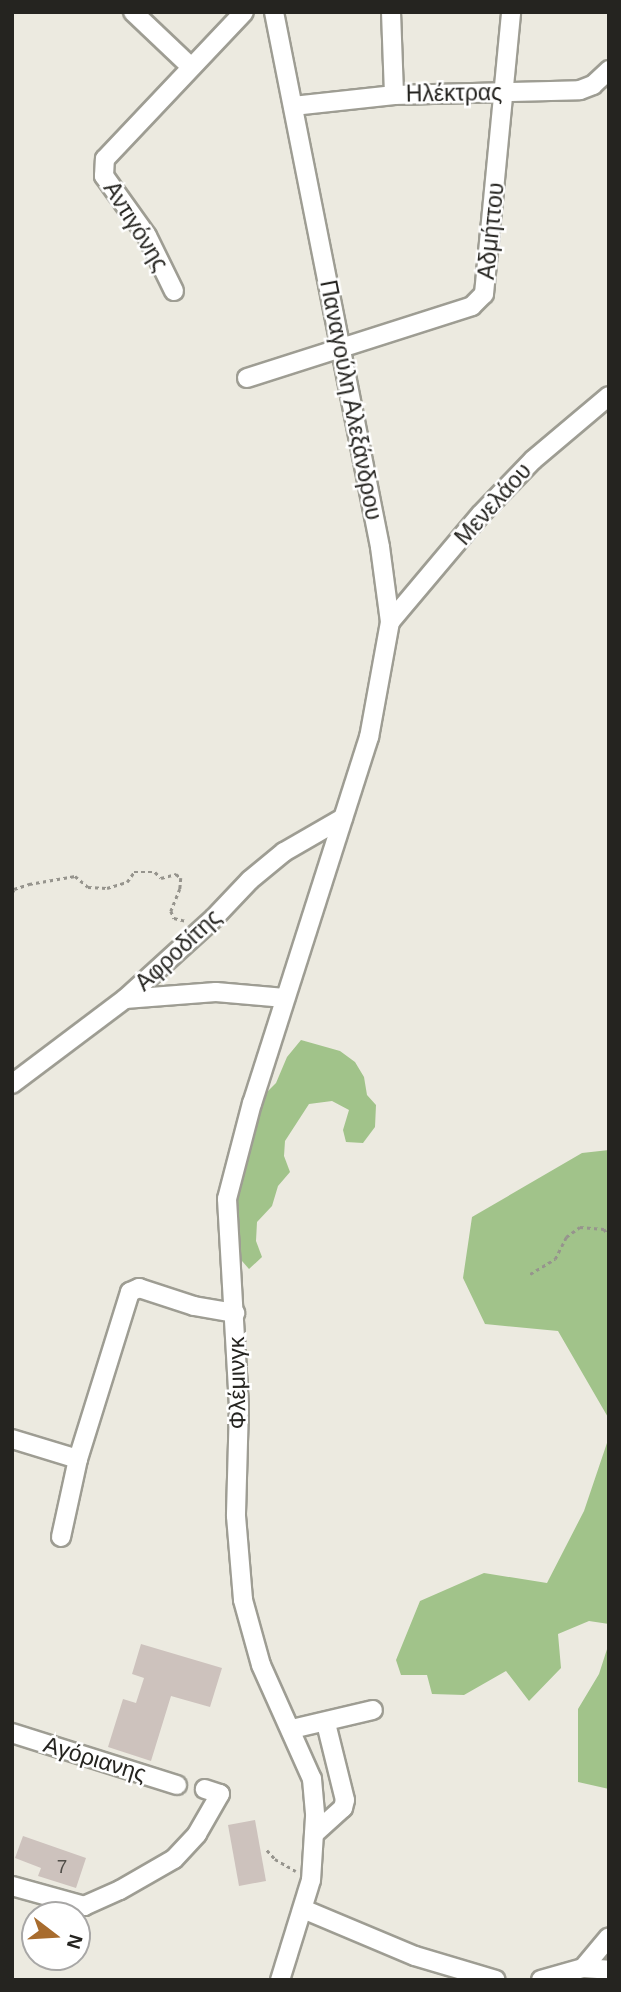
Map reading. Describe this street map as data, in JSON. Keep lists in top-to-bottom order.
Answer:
{
  "streets": {
    "street": [
      "Ηλέκτρας",
      "Αντιγόνης",
      "Αδμήττου",
      "Παναγούλη Αλεξάνδρου",
      "Μενελάου",
      "Αφροδίτης",
      "Φλέμινγκ",
      "Αγόριανης"
    ]
  },
  "crossings": [
    ["Ηλέκτρας", "Αδμήττου"],
    ["Ηλέκτρας", "Παναγούλη Αλεξάνδρου"],
    ["Αδμήττου", "Παναγούλη Αλεξάνδρου"],
    ["Παναγούλη Αλεξάνδρου", "Μενελάου"],
    ["Παναγούλη Αλεξάνδρου", "Φλέμινγκ"],
    ["Αφροδίτης", "Φλέμινγκ"]
  ],
  "house_numbers": ["7"],
  "north": "right"
}
